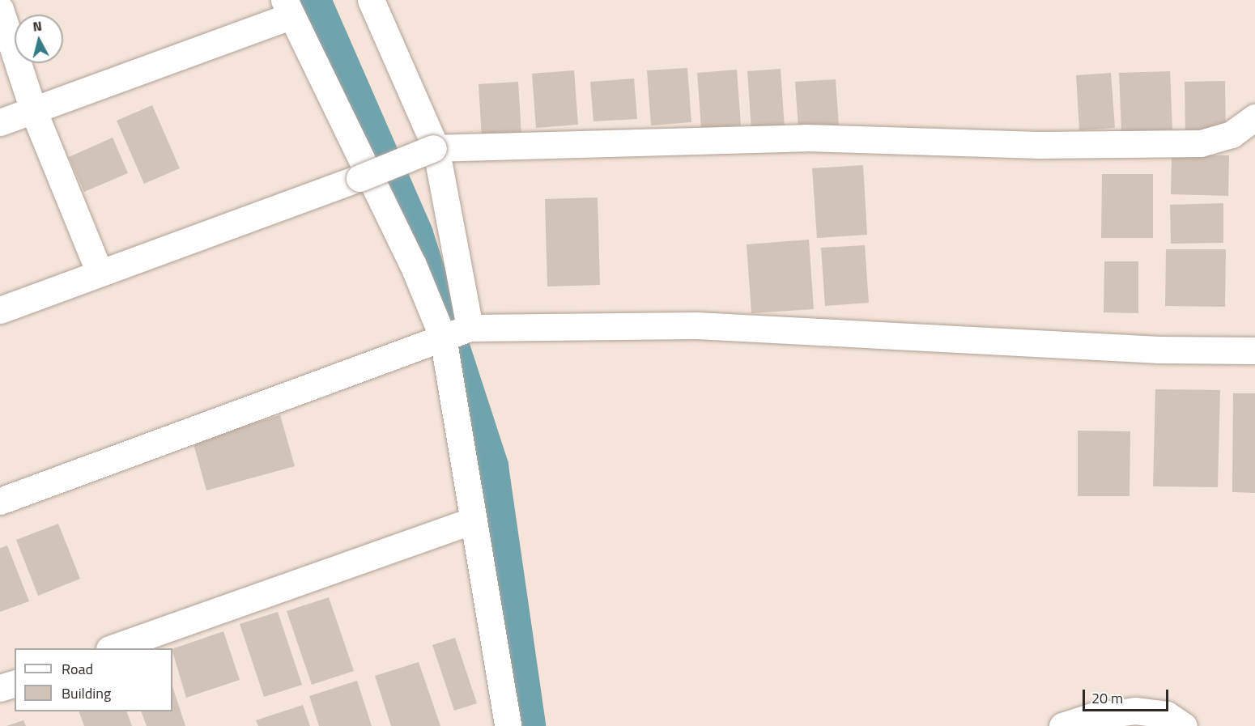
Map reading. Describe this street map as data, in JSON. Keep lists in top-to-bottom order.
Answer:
{
  "legend": ["Road", "Building"],
  "scale_bar": "20 m",
  "north": "top"
}
